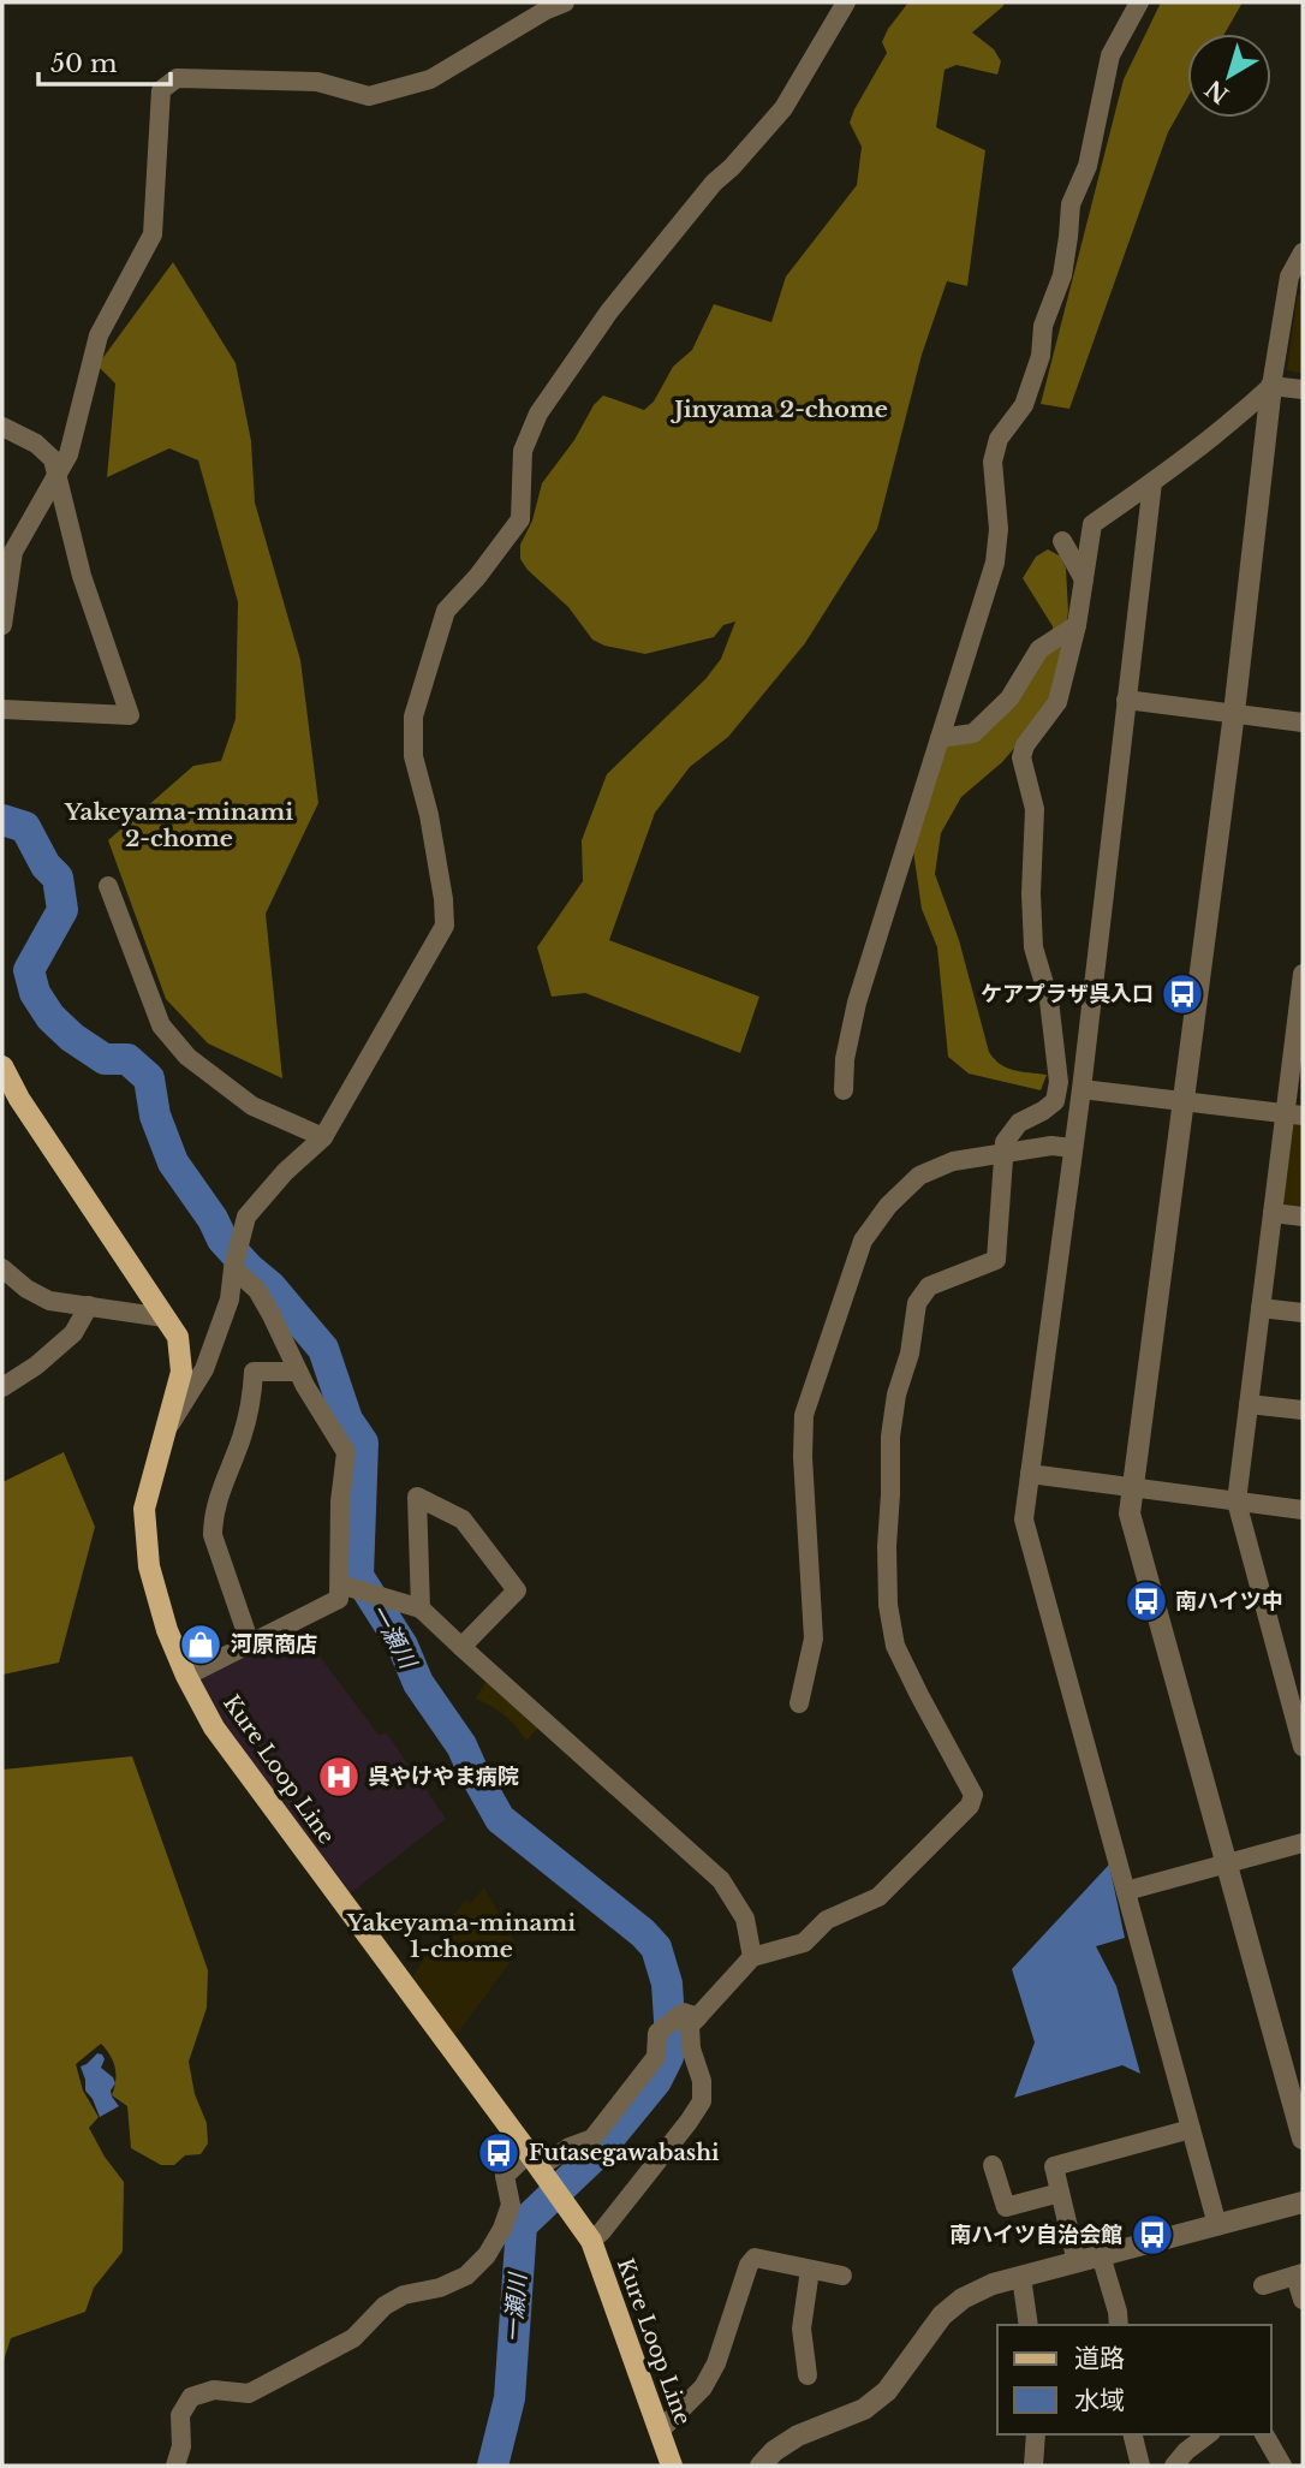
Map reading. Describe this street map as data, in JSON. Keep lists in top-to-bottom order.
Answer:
{
  "streets": {
    "main road": ["Kure Loop Line"]
  },
  "districts": ["Jinyama 2-chome", "Yakeyama-minami 2-chome", "Yakeyama-minami 1-chome"],
  "water": ["一瀬川"],
  "places": {
    "bus stop": [
      "ケアプラザ呉入口",
      "南ハイツ中",
      "Futasegawabashi",
      "南ハイツ自治会館"
    ],
    "shop": ["河原商店"],
    "hospital": ["呉やけやま病院"]
  },
  "legend": ["道路", "水域"],
  "scale_bar": "50 m",
  "north": "bottom left"
}
